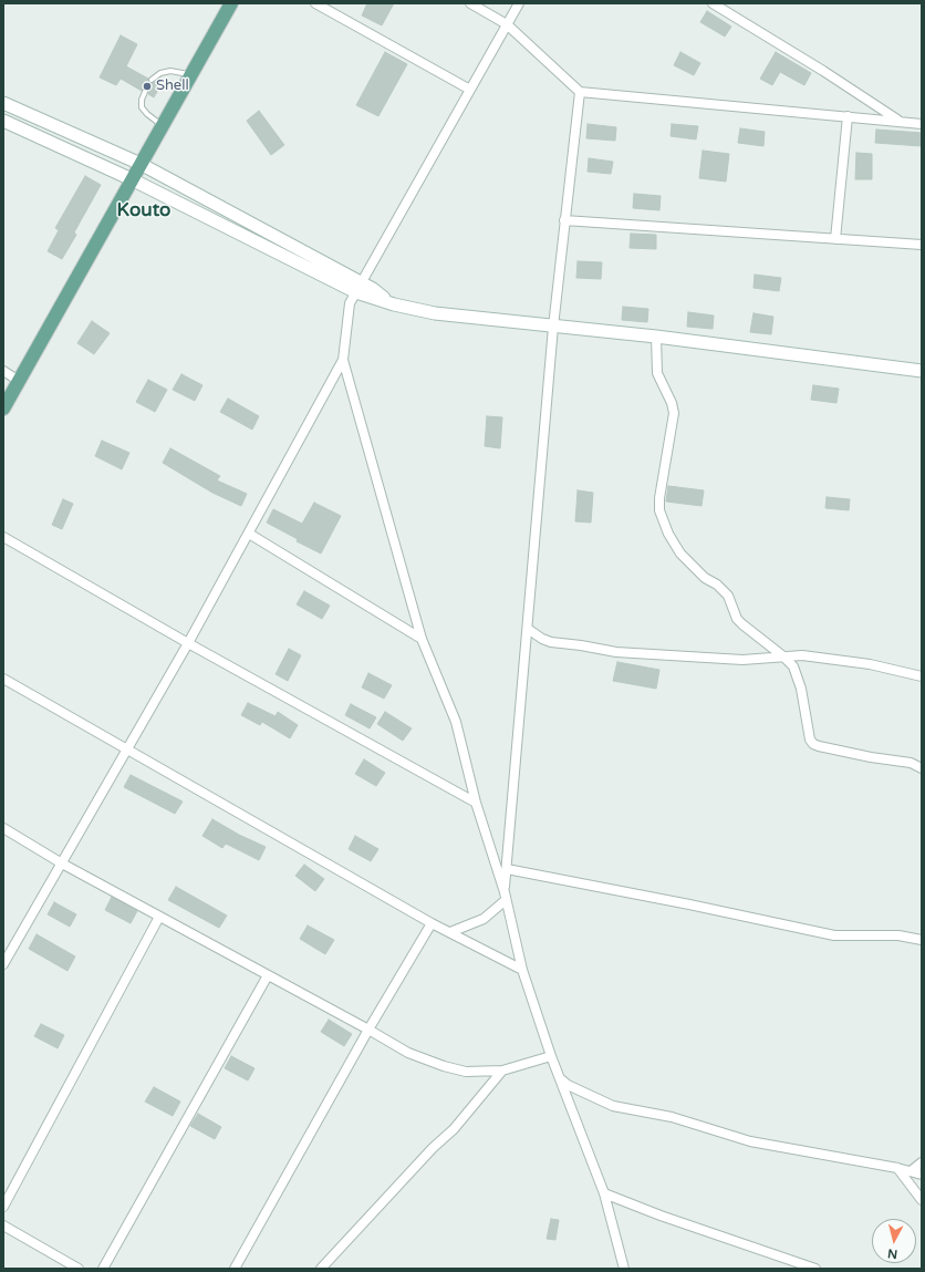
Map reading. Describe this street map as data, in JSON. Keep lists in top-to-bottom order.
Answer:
{
  "districts": ["Kouto"],
  "places": ["Shell"],
  "north": "bottom"
}
